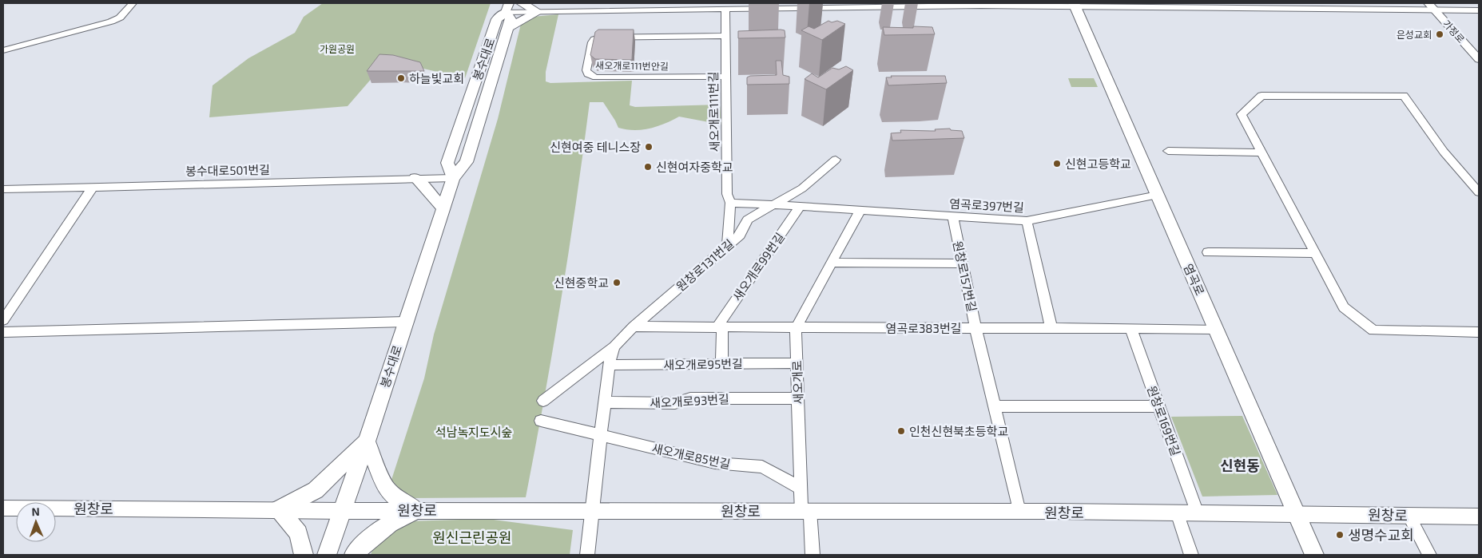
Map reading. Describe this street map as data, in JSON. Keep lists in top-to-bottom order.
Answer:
{
  "streets": {
    "main road": ["봉수대로", "염곡로"],
    "street": [
      "가정로",
      "새오개로111번안길",
      "새오개로111번길",
      "봉수대로501번길",
      "염곡로397번길",
      "원창로131번길",
      "새오개로99번길",
      "원창로157번길",
      "염곡로383번길",
      "새오개로95번길",
      "새오개로",
      "새오개로93번길",
      "원창로169번길",
      "새오개로85번길",
      "원창로"
    ]
  },
  "crossings": [
    ["봉수대로", "봉수대로501번길"],
    ["봉수대로", "원창로"],
    ["새오개로111번안길", "새오개로111번길"],
    ["새오개로111번길", "원창로131번길"],
    ["염곡로397번길", "원창로157번길"],
    ["염곡로397번길", "염곡로"],
    ["원창로131번길", "새오개로95번길"],
    ["원창로131번길", "새오개로93번길"],
    ["원창로131번길", "새오개로85번길"],
    ["원창로131번길", "원창로"],
    ["원창로157번길", "염곡로383번길"],
    ["원창로157번길", "원창로"],
    ["염곡로", "염곡로383번길"],
    ["염곡로", "원창로"],
    ["염곡로383번길", "새오개로"],
    ["염곡로383번길", "원창로169번길"],
    ["새오개로95번길", "새오개로"],
    ["새오개로", "새오개로93번길"],
    ["새오개로", "새오개로85번길"],
    ["새오개로", "원창로"],
    ["원창로169번길", "원창로"]
  ],
  "districts": ["신현동"],
  "parks": ["가원공원", "석남녹지도시숲", "원신근린공원"],
  "places": [
    "은성교회",
    "하늘빛교회",
    "신현여중 테니스장",
    "신현고등학교",
    "신현여자중학교",
    "신현중학교",
    "인천신현북초등학교",
    "생명수교회"
  ],
  "north": "top"
}
